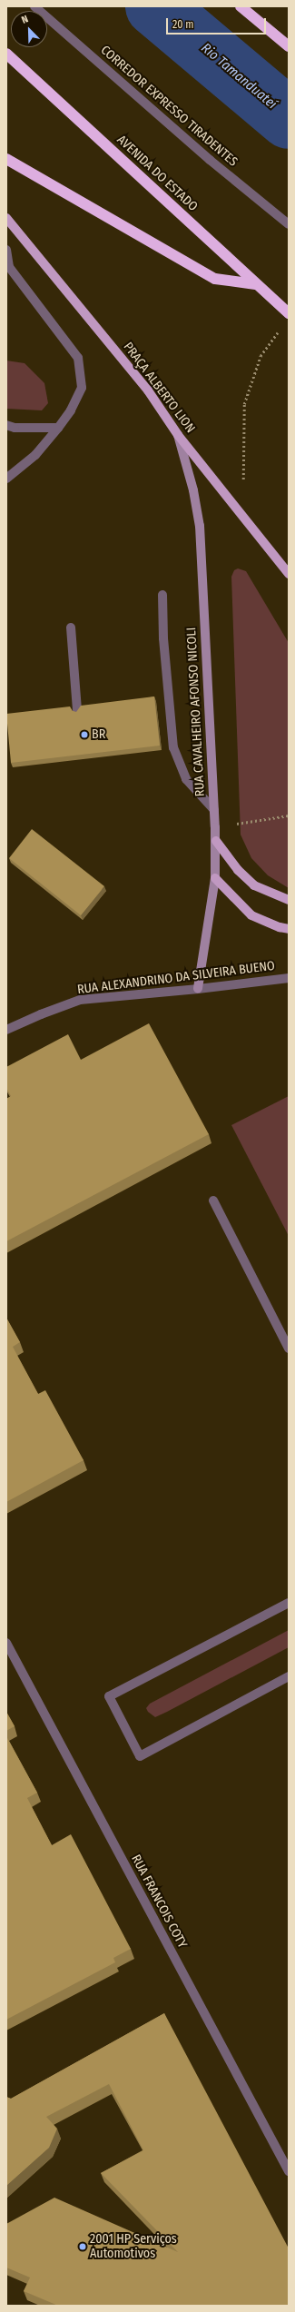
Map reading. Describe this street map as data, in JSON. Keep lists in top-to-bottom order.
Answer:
{
  "streets": {
    "highway": ["AVENIDA DO ESTADO"],
    "main road": ["PRAÇA ALBERTO LION"],
    "street": [
      "CORREDOR EXPRESSO TIRADENTES",
      "RUA CAVALHEIRO AFONSO NICOLI",
      "RUA ALEXANDRINO DA SILVEIRA BUENO",
      "RUA FRANCOIS COTY"
    ]
  },
  "crossings": [
    ["PRAÇA ALBERTO LION", "RUA CAVALHEIRO AFONSO NICOLI"],
    ["RUA CAVALHEIRO AFONSO NICOLI", "RUA ALEXANDRINO DA SILVEIRA BUENO"]
  ],
  "water": ["Rio Tamanduateí"],
  "places": ["BR", "2001 HP Serviços Automotivos"],
  "scale_bar": "20 m",
  "north": "top left"
}
